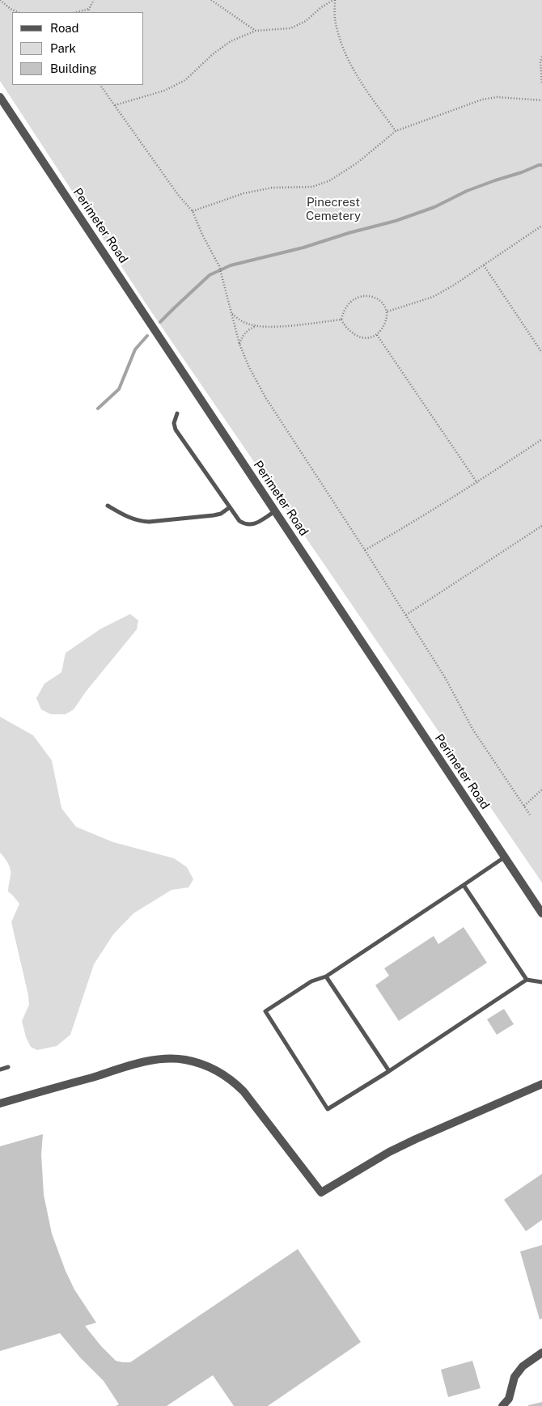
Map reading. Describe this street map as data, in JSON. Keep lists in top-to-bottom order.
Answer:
{
  "streets": {
    "street": ["Perimeter Road"]
  },
  "parks": ["Pinecrest Cemetery"],
  "legend": ["Road", "Park", "Building"]
}
